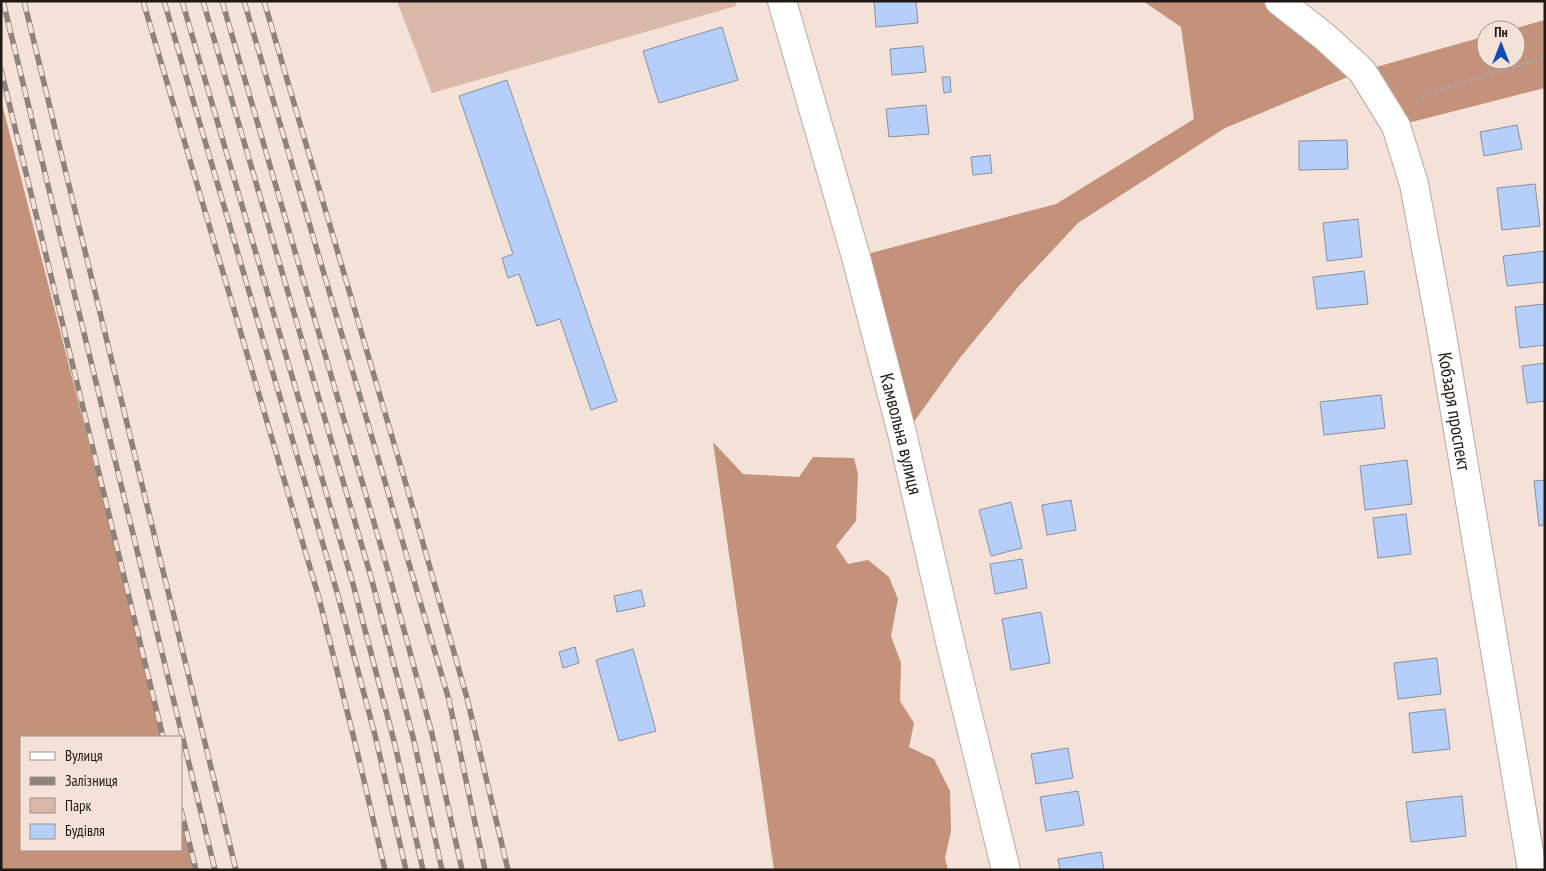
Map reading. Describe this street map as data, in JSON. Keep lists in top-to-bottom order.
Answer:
{
  "streets": {
    "main road": ["Кобзаря проспект", "Камвольна вулиця"]
  },
  "legend": [
    "Вулиця",
    "Залізниця",
    "Парк",
    "Будівля"
  ],
  "north": "top"
}
